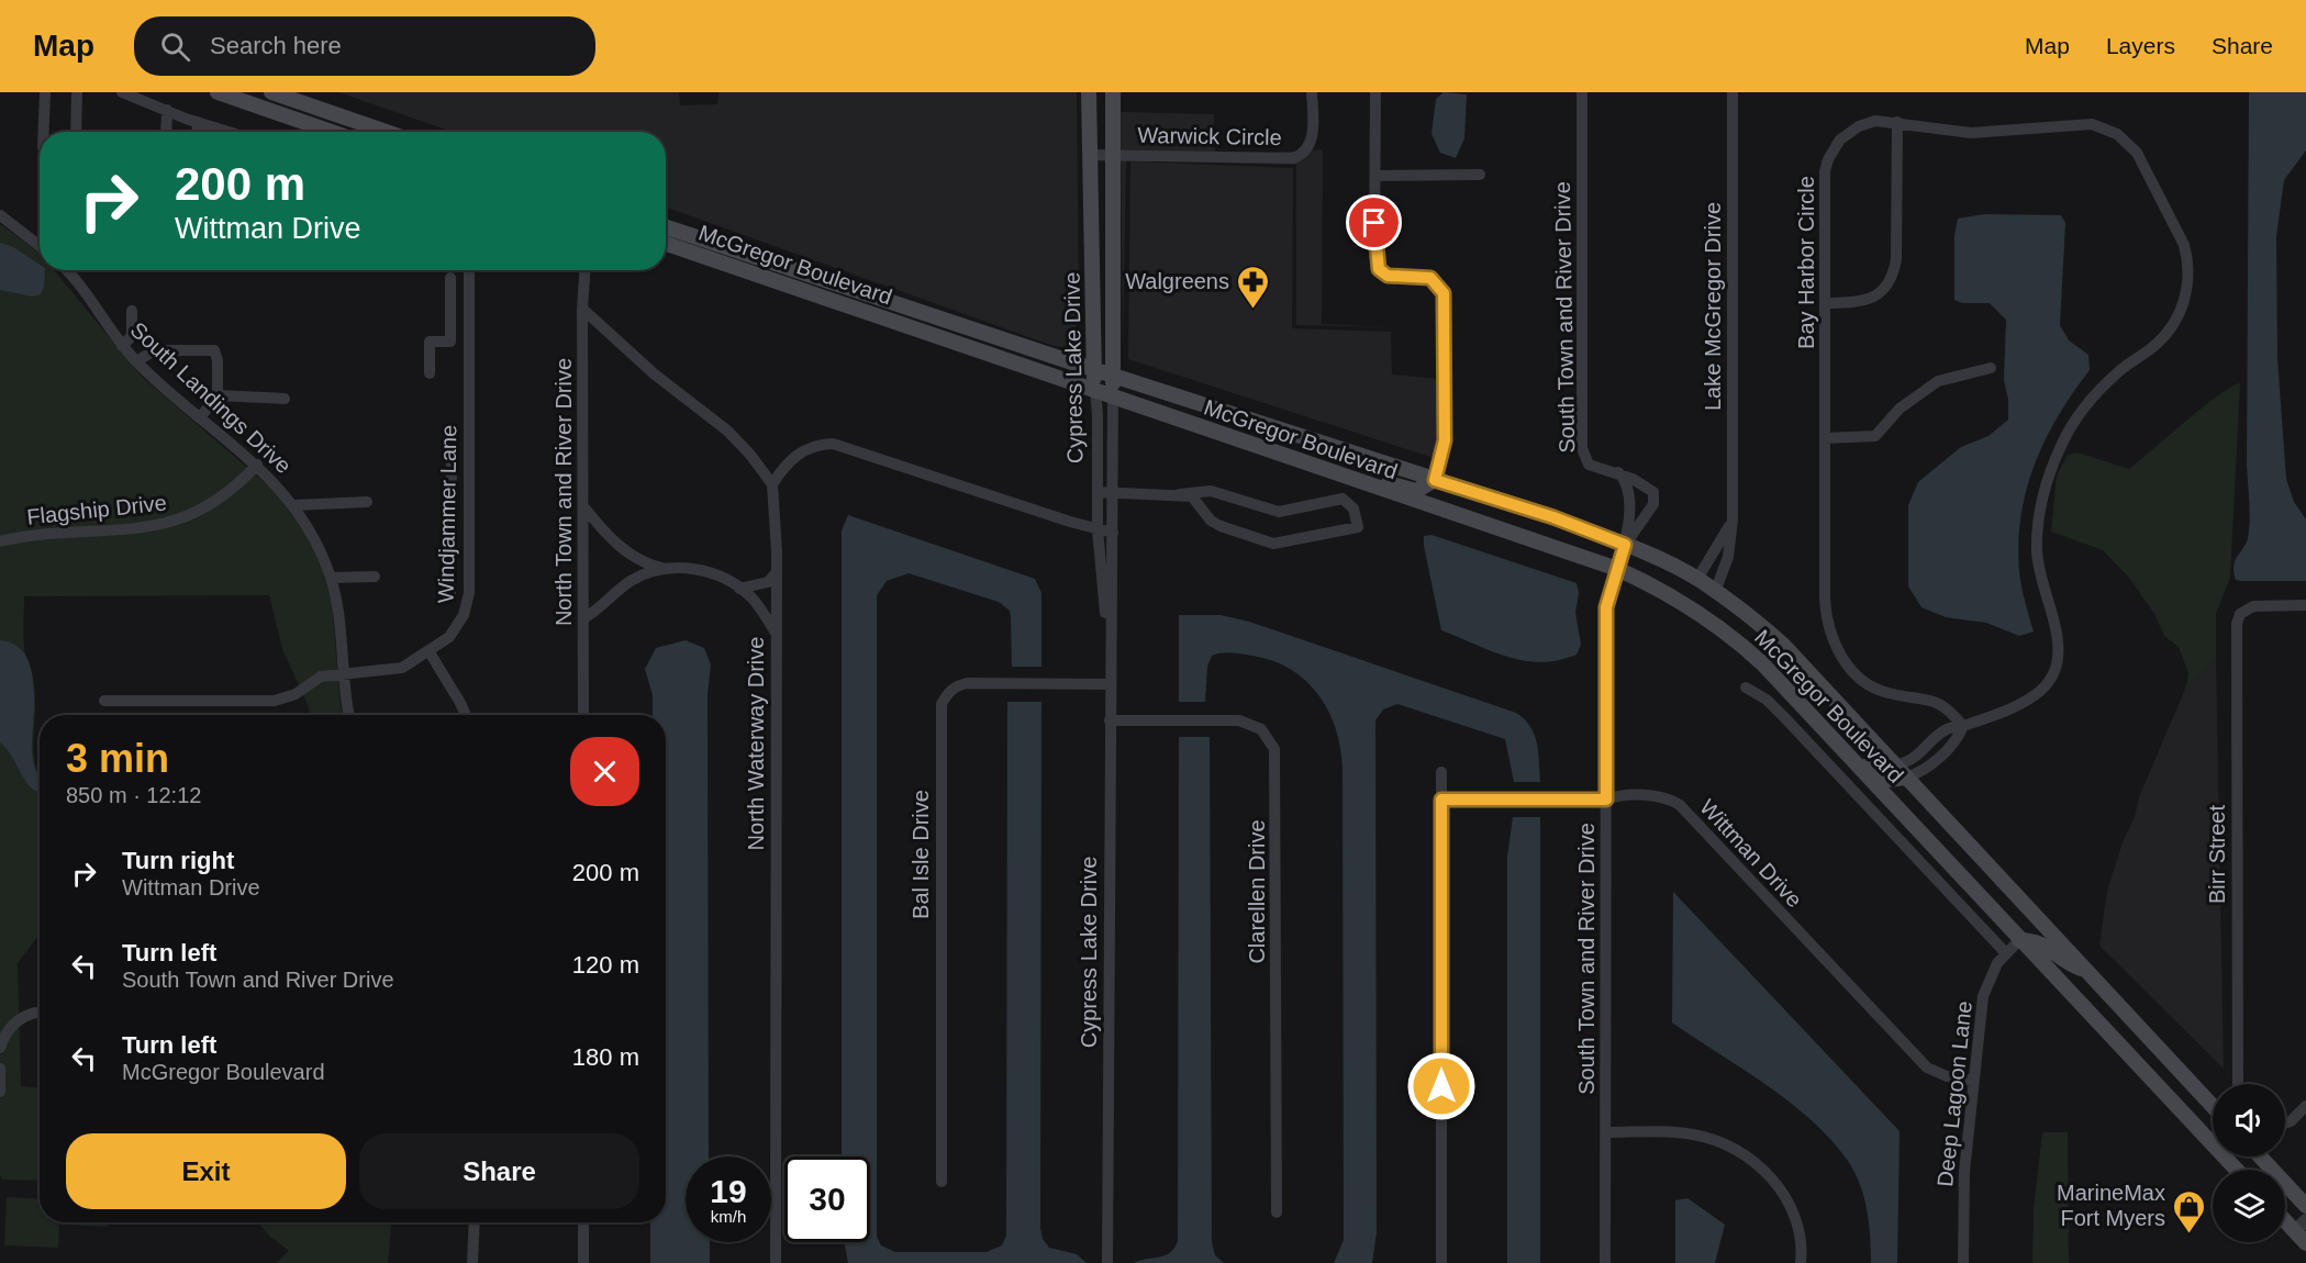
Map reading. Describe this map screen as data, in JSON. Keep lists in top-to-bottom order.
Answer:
{
  "streets": {
    "main road": ["McGregor Boulevard", "Cypress Lake Drive"],
    "street": [
      "Warwick Circle",
      "Bay Harbor Circle",
      "Lake McGregor Drive",
      "South Town and River Drive",
      "South Landings Drive",
      "North Town and River Drive",
      "Flagship Drive",
      "Windjammer Lane",
      "North Waterway Drive",
      "Wittman Drive",
      "Bal Isle Drive",
      "Birr Street",
      "Clarellen Drive",
      "Deep Lagoon Lane"
    ]
  },
  "crossings": [
    ["Warwick Circle", "Cypress Lake Drive"],
    ["Bay Harbor Circle", "McGregor Boulevard"],
    ["McGregor Boulevard", "Lake McGregor Drive"],
    ["McGregor Boulevard", "South Town and River Drive"],
    ["McGregor Boulevard", "Cypress Lake Drive"],
    ["McGregor Boulevard", "Deep Lagoon Lane"],
    ["South Town and River Drive", "Wittman Drive"],
    ["Cypress Lake Drive", "Bal Isle Drive"],
    ["Cypress Lake Drive", "Clarellen Drive"],
    ["South Landings Drive", "Flagship Drive"],
    ["South Landings Drive", "Windjammer Lane"],
    ["Wittman Drive", "Deep Lagoon Lane"]
  ],
  "places": {
    "pharmacy": ["Walgreens"],
    "shop": ["MarineMax Fort Myers"]
  },
  "page": {
    "header": "Map",
    "search": "Search here",
    "nav": ["Map", "Layers", "Share"],
    "turn": ["200 m", "Wittman Drive"],
    "heading": ["3 min", "850 m · 12:12"],
    "list": [
      {
        "name": "Turn right",
        "note": "Wittman Drive",
        "value": "200 m"
      },
      {
        "name": "Turn left",
        "note": "South Town and River Drive",
        "value": "120 m"
      },
      {
        "name": "Turn left",
        "note": "McGregor Boulevard",
        "value": "180 m"
      }
    ],
    "buttons": ["Exit", "Share"],
    "speed": "19 km/h",
    "limit": "30"
  }
}
